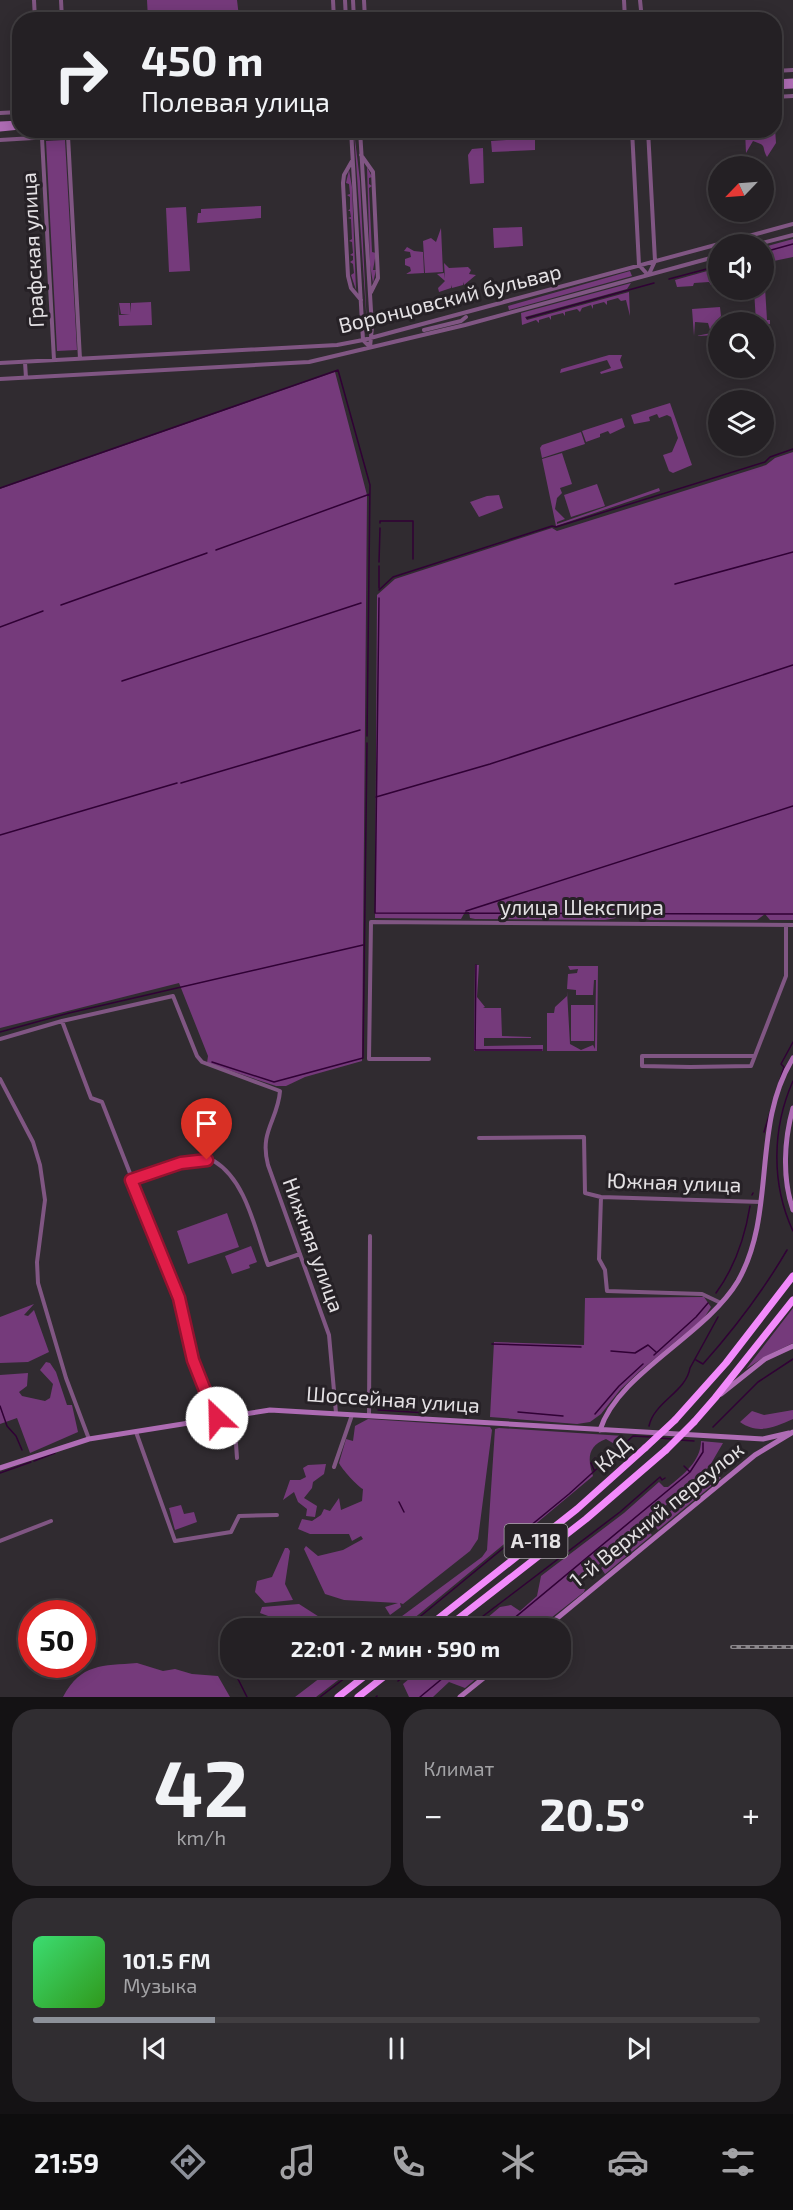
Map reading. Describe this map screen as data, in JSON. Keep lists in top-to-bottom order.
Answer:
{
  "streets": {
    "highway": ["КАД", "А-118"],
    "main road": ["Шоссейная улица", "1-й Верхний переулок"],
    "street": [
      "Графская улица",
      "Воронцовский бульвар",
      "улица Шекспира",
      "Южная улица",
      "Нижняя улица"
    ]
  },
  "crossings": [
    ["Графская улица", "Воронцовский бульвар"],
    ["Нижняя улица", "Шоссейная улица"],
    ["Шоссейная улица", "1-й Верхний переулок"]
  ],
  "north": "bottom left",
  "page": {
    "turn": ["450 m", "Полевая улица"],
    "limit": "50",
    "trip": "22:01 · 2 мин · 590 m",
    "tile": [
      ["42", "km/h"],
      "Климат"
    ],
    "heat": ["−", "20.5°", "+"],
    "song": ["101.5 FM", "Музыка"],
    "tabs": "21:59"
  }
}
